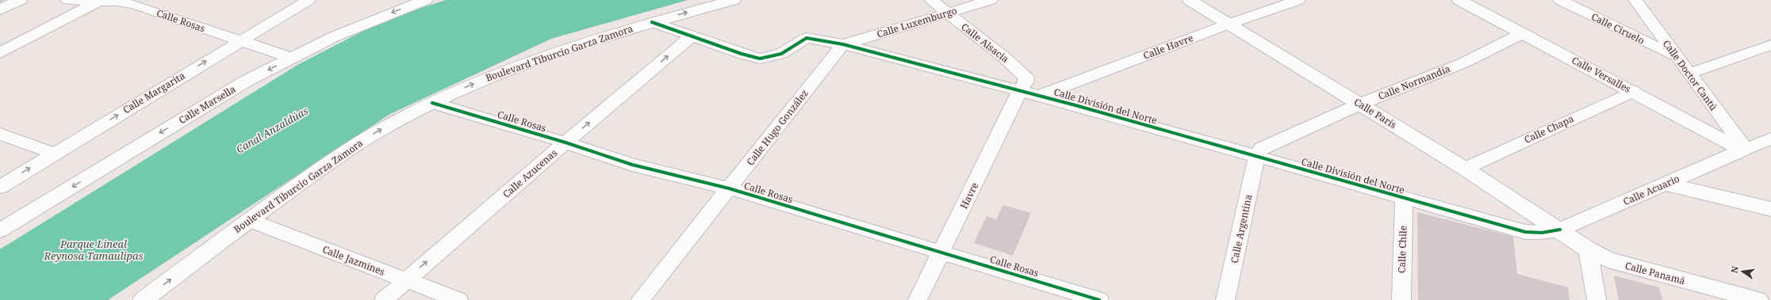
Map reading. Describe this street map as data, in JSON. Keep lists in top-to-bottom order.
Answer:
{
  "streets": {
    "main road": [
      "Boulevard Tiburcio Garza Zamora",
      "Calle Versalles",
      "Calle Marsella",
      "Calle París",
      "Calle Acuario",
      "Calle Panamá"
    ],
    "street": [
      "Calle Rosas",
      "Calle Luxemburgo",
      "Calle Ciruelo",
      "Calle Alsacia",
      "Calle Havre",
      "Calle Doctor Cantú",
      "Calle Normandía",
      "Calle Margarita",
      "Calle División del Norte",
      "Calle Hugo González",
      "Calle Chapa",
      "Calle Azucenas",
      "Havre",
      "Calle Argentina",
      "Calle Chile",
      "Calle Jazmines"
    ]
  },
  "crossings": [
    ["Calle Rosas", "Boulevard Tiburcio Garza Zamora"],
    ["Calle Rosas", "Calle Margarita"],
    ["Calle Rosas", "Calle Marsella"],
    ["Calle Rosas", "Calle Hugo González"],
    ["Calle Rosas", "Calle Azucenas"],
    ["Calle Rosas", "Havre"],
    ["Calle Luxemburgo", "Calle Alsacia"],
    ["Calle Luxemburgo", "Calle División del Norte"],
    ["Calle Luxemburgo", "Calle Hugo González"],
    ["Calle Ciruelo", "Calle Doctor Cantú"],
    ["Calle Alsacia", "Calle División del Norte"],
    ["Calle Alsacia", "Havre"],
    ["Calle Havre", "Calle División del Norte"],
    ["Calle Havre", "Calle París"],
    ["Boulevard Tiburcio Garza Zamora", "Calle División del Norte"],
    ["Boulevard Tiburcio Garza Zamora", "Calle Jazmines"],
    ["Calle Versalles", "Calle Doctor Cantú"],
    ["Calle Versalles", "Calle Normandía"],
    ["Calle Versalles", "Calle Chapa"],
    ["Calle Versalles", "Calle Acuario"],
    ["Calle Doctor Cantú", "Calle Acuario"],
    ["Calle Normandía", "Calle División del Norte"],
    ["Calle Normandía", "Calle París"],
    ["Calle Normandía", "Calle Argentina"],
    ["Calle División del Norte", "Calle París"],
    ["Calle División del Norte", "Calle Hugo González"],
    ["Calle División del Norte", "Calle Azucenas"],
    ["Calle División del Norte", "Calle Acuario"],
    ["Calle División del Norte", "Havre"],
    ["Calle División del Norte", "Calle Argentina"],
    ["Calle División del Norte", "Calle Chile"],
    ["Calle División del Norte", "Calle Panamá"],
    ["Calle París", "Calle Chapa"],
    ["Calle París", "Calle Acuario"],
    ["Calle París", "Calle Panamá"],
    ["Calle Azucenas", "Calle Jazmines"],
    ["Calle Acuario", "Calle Panamá"]
  ],
  "one_way": ["Boulevard Tiburcio Garza Zamora", "Calle Marsella", "Calle Azucenas"],
  "water": ["Canal Anzaldúas", "Parque Lineal Reynosa Tamaulipas"],
  "north": "left"
}
